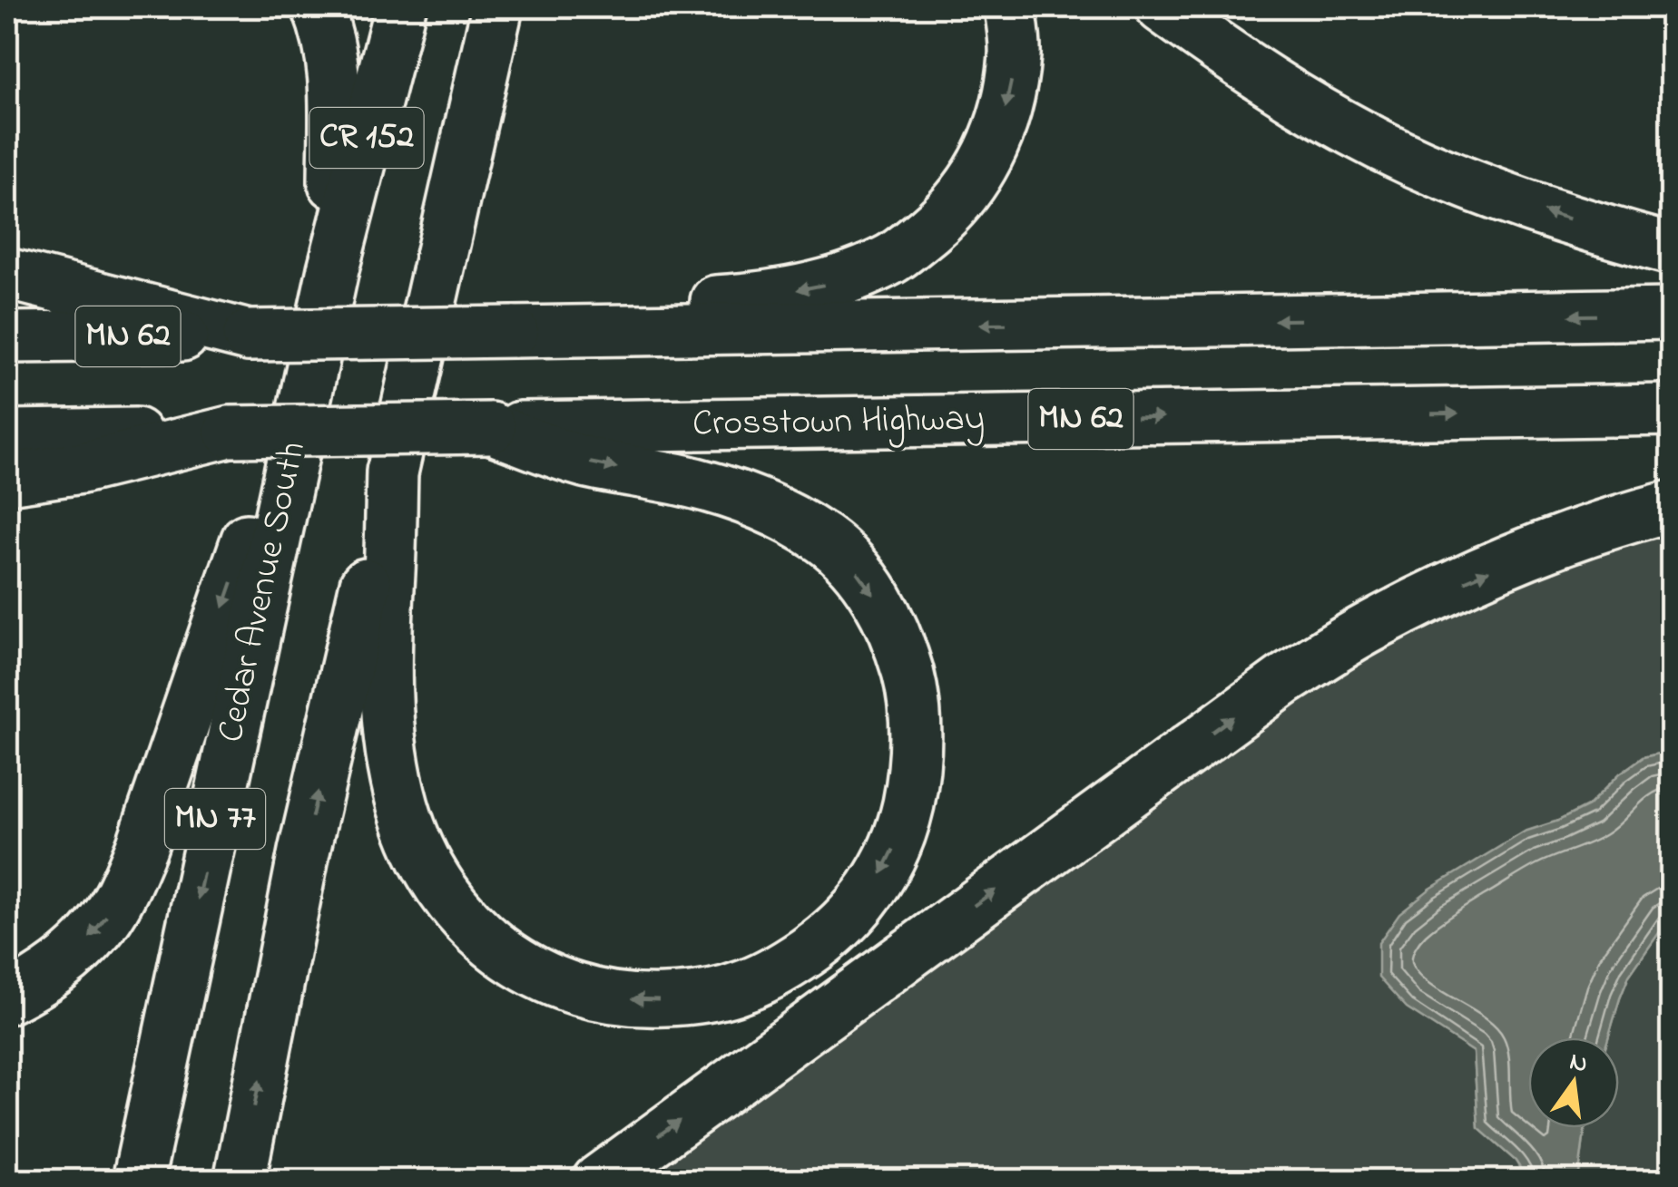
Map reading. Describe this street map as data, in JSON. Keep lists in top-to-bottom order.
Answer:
{
  "streets": {
    "highway": [
      "CR 152",
      "MN 62",
      "Crosstown Highway",
      "Cedar Avenue South",
      "MN 77"
    ]
  },
  "crossings": [
    ["CR 152", "MN 77"]
  ],
  "north": "top"
}
